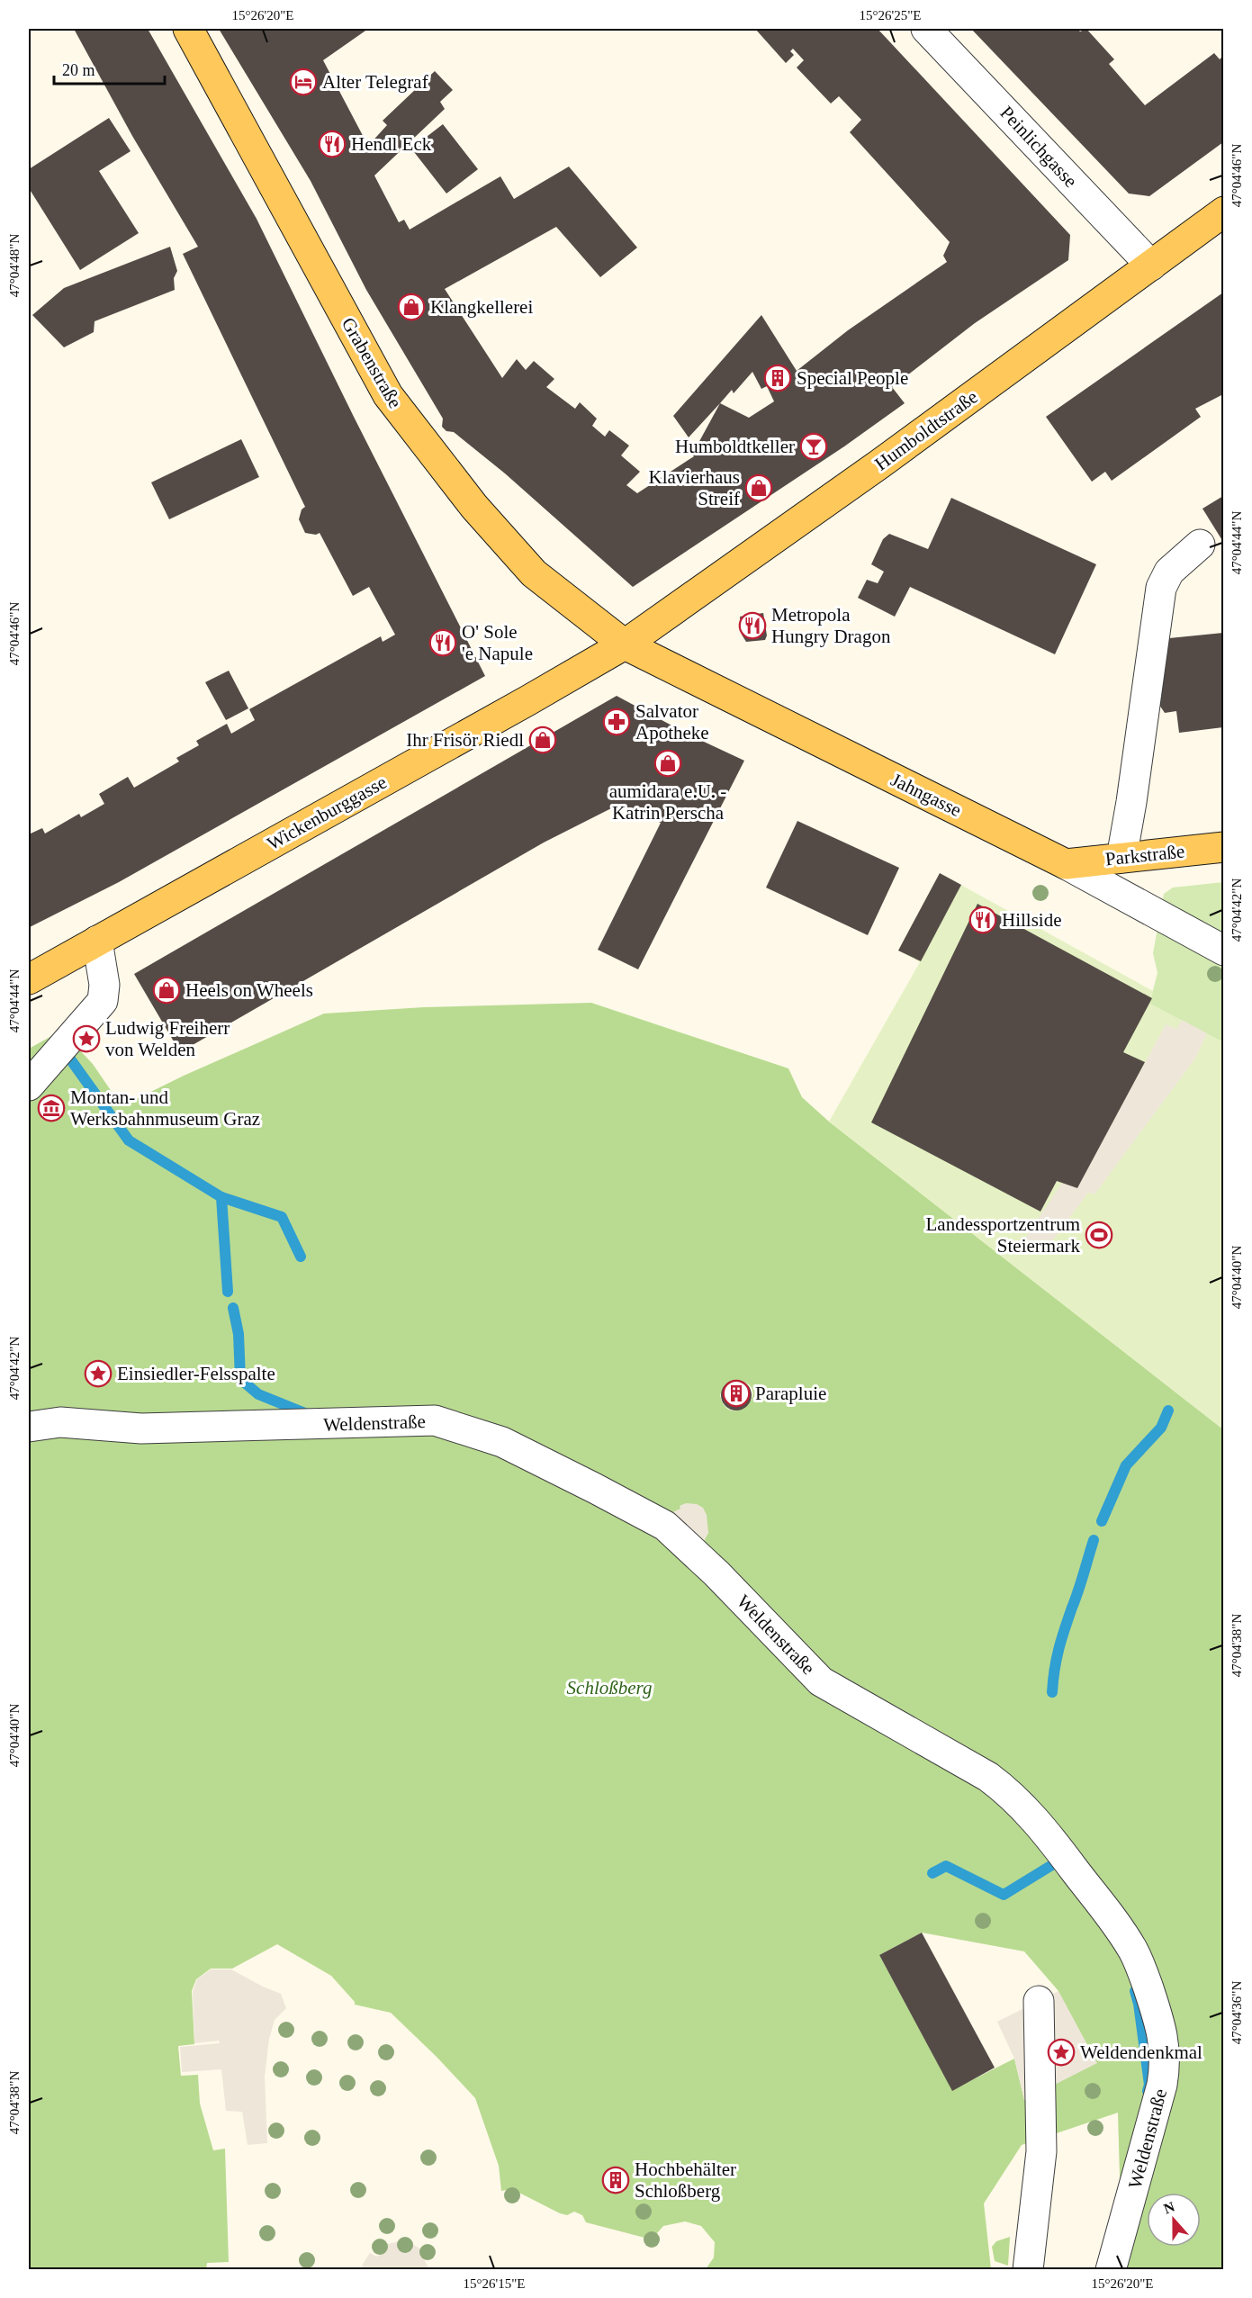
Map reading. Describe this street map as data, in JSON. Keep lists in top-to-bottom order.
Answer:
{
  "streets": {
    "main road": [
      "Grabenstraße",
      "Humboldtstraße",
      "Jahngasse",
      "Wickenburggasse",
      "Parkstraße"
    ],
    "street": ["Peinlichgasse", "Weldenstraße"]
  },
  "crossings": [
    ["Peinlichgasse", "Humboldtstraße"],
    ["Grabenstraße", "Humboldtstraße"],
    ["Grabenstraße", "Jahngasse"],
    ["Grabenstraße", "Wickenburggasse"],
    ["Humboldtstraße", "Jahngasse"],
    ["Humboldtstraße", "Wickenburggasse"],
    ["Jahngasse", "Wickenburggasse"],
    ["Jahngasse", "Parkstraße"]
  ],
  "parks": ["Schloßberg"],
  "places": {
    "hotel": ["Alter Telegraf"],
    "restaurant": [
      "Hendl Eck",
      "Metropola Hungry Dragon",
      "O' Sole 'e Napule",
      "Hillside"
    ],
    "shop": [
      "Klangkellerei",
      "Klavierhaus Streif",
      "Ihr Frisör Riedl",
      "aumidara e.U. - Katrin Perscha",
      "Heels on Wheels"
    ],
    "building": ["Special People", "Parapluie", "Hochbehälter Schloßberg"],
    "bar": ["Humboldtkeller"],
    "pharmacy": ["Salvator Apotheke"],
    "place": ["Ludwig Freiherr von Welden", "Einsiedler-Felsspalte", "Weldendenkmal"],
    "museum": ["Montan- und Werksbahnmuseum Graz"],
    "sports": ["Landessportzentrum Steiermark"]
  },
  "scale_bar": "20 m",
  "north": "top",
  "coordinates": [
    "15°26'20\"E",
    "15°26'25\"E",
    "47°04'46\"N",
    "47°04'48\"N",
    "47°04'44\"N",
    "47°04'42\"N",
    "47°04'40\"N",
    "47°04'38\"N",
    "47°04'36\"N",
    "15°26'15\"E"
  ]
}
